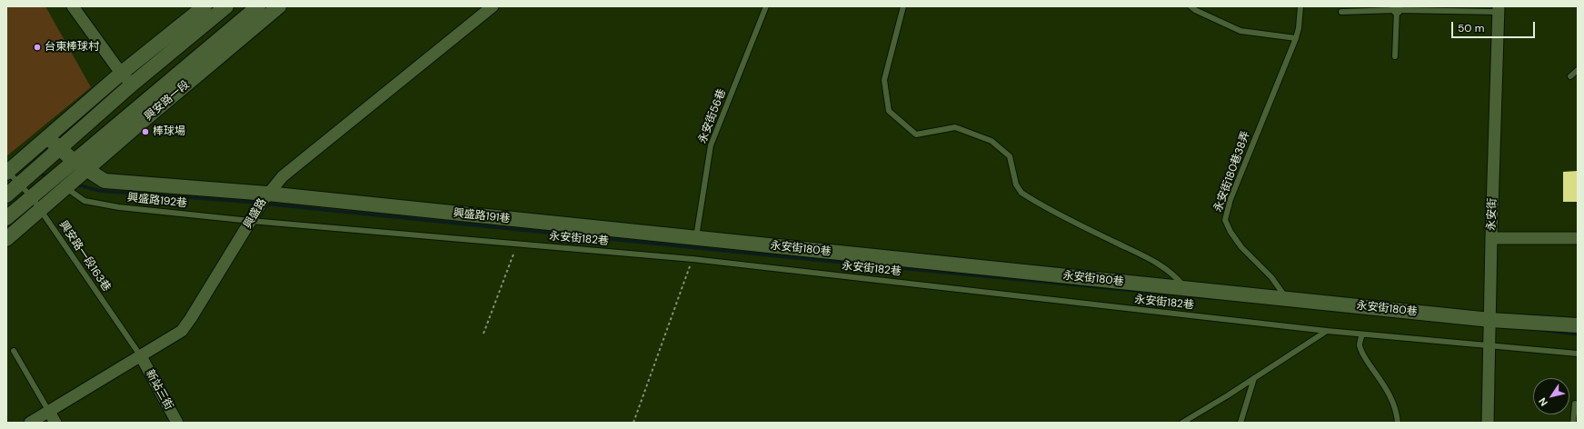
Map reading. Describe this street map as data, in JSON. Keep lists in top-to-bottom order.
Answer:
{
  "streets": {
    "street": [
      "興安路一段",
      "興盛路",
      "永安街",
      "興盛路191巷",
      "永安街180巷",
      "新站三街"
    ],
    "lane": [
      "永安街56巷",
      "永安街180巷38弄",
      "興盛路192巷",
      "永安街182巷",
      "興安路一段163巷"
    ]
  },
  "crossings": [
    ["興安路一段", "興盛路192巷"],
    ["興安路一段", "興盛路191巷"],
    ["興安路一段", "興安路一段163巷"],
    ["永安街56巷", "興盛路191巷"],
    ["永安街56巷", "永安街180巷"],
    ["永安街180巷38弄", "永安街180巷"],
    ["興盛路192巷", "興盛路"],
    ["興盛路192巷", "永安街182巷"],
    ["興盛路", "興盛路191巷"],
    ["興盛路", "永安街182巷"],
    ["興盛路", "興安路一段163巷"],
    ["興盛路", "新站三街"],
    ["永安街", "永安街182巷"],
    ["永安街", "永安街180巷"],
    ["興盛路191巷", "永安街180巷"],
    ["興安路一段163巷", "新站三街"]
  ],
  "places": ["台東棒球村", "棒球場"],
  "scale_bar": "50 m",
  "north": "bottom left"
}
